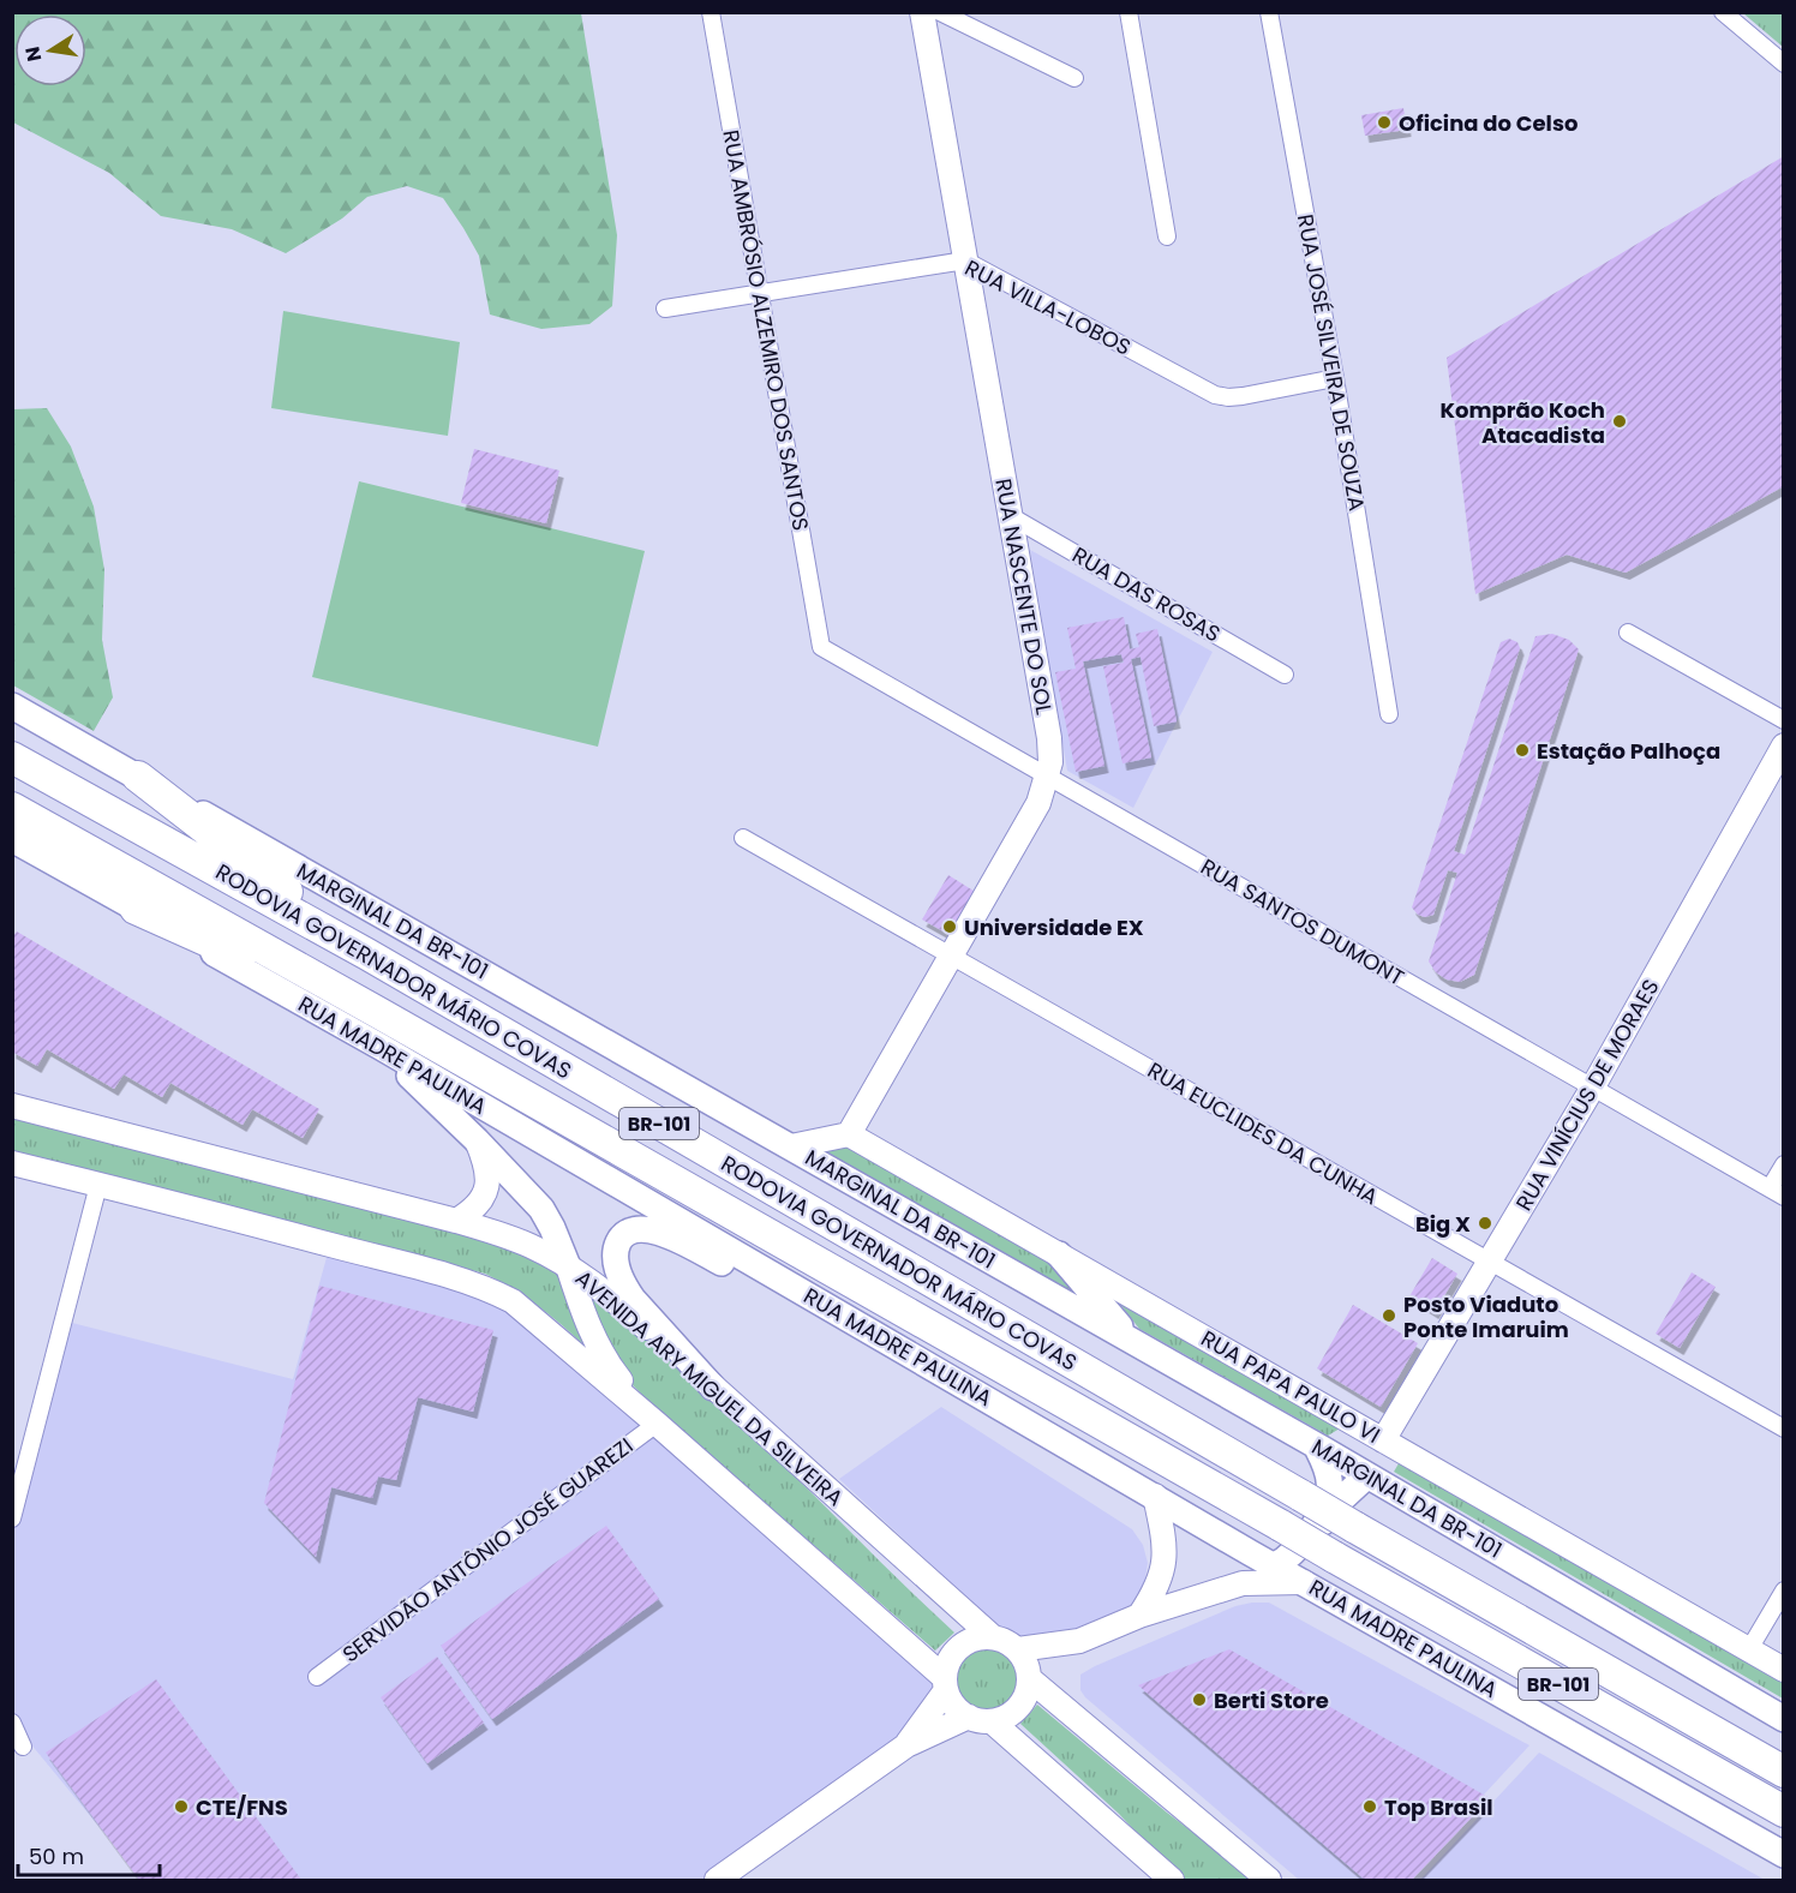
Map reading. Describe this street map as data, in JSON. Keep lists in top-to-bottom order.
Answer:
{
  "streets": {
    "highway": ["RODOVIA GOVERNADOR MÁRIO COVAS", "BR-101"],
    "main road": ["MARGINAL DA BR-101", "RUA MADRE PAULINA"],
    "street": [
      "RUA VILLA-LOBOS",
      "RUA AMBRÓSIO ALZEMIRO DOS SANTOS",
      "RUA JOSÉ SILVEIRA DE SOUZA",
      "RUA DAS ROSAS",
      "RUA NASCENTE DO SOL",
      "RUA SANTOS DUMONT",
      "RUA VINÍCIUS DE MORAES",
      "RUA EUCLIDES DA CUNHA",
      "RUA PAPA PAULO VI",
      "AVENIDA ARY MIGUEL DA SILVEIRA",
      "SERVIDÃO ANTÔNIO JOSÉ GUAREZI"
    ]
  },
  "crossings": [
    ["RUA VILLA-LOBOS", "RUA AMBRÓSIO ALZEMIRO DOS SANTOS"],
    ["RUA VILLA-LOBOS", "RUA JOSÉ SILVEIRA DE SOUZA"],
    ["RUA VILLA-LOBOS", "RUA NASCENTE DO SOL"],
    ["RUA AMBRÓSIO ALZEMIRO DOS SANTOS", "RUA SANTOS DUMONT"],
    ["RUA DAS ROSAS", "RUA NASCENTE DO SOL"],
    ["RUA NASCENTE DO SOL", "RUA SANTOS DUMONT"],
    ["RUA NASCENTE DO SOL", "RUA EUCLIDES DA CUNHA"],
    ["RUA NASCENTE DO SOL", "RUA PAPA PAULO VI"],
    ["RUA SANTOS DUMONT", "RUA VINÍCIUS DE MORAES"],
    ["RUA VINÍCIUS DE MORAES", "RUA EUCLIDES DA CUNHA"],
    ["RUA VINÍCIUS DE MORAES", "RUA PAPA PAULO VI"]
  ],
  "places": [
    "Oficina do Celso",
    "Komprão Koch Atacadista",
    "Estação Palhoça",
    "Universidade EX",
    "Big X",
    "Posto Viaduto Ponte Imaruim",
    "Berti Store",
    "CTE/FNS",
    "Top Brasil"
  ],
  "scale_bar": "50 m",
  "north": "left"
}
